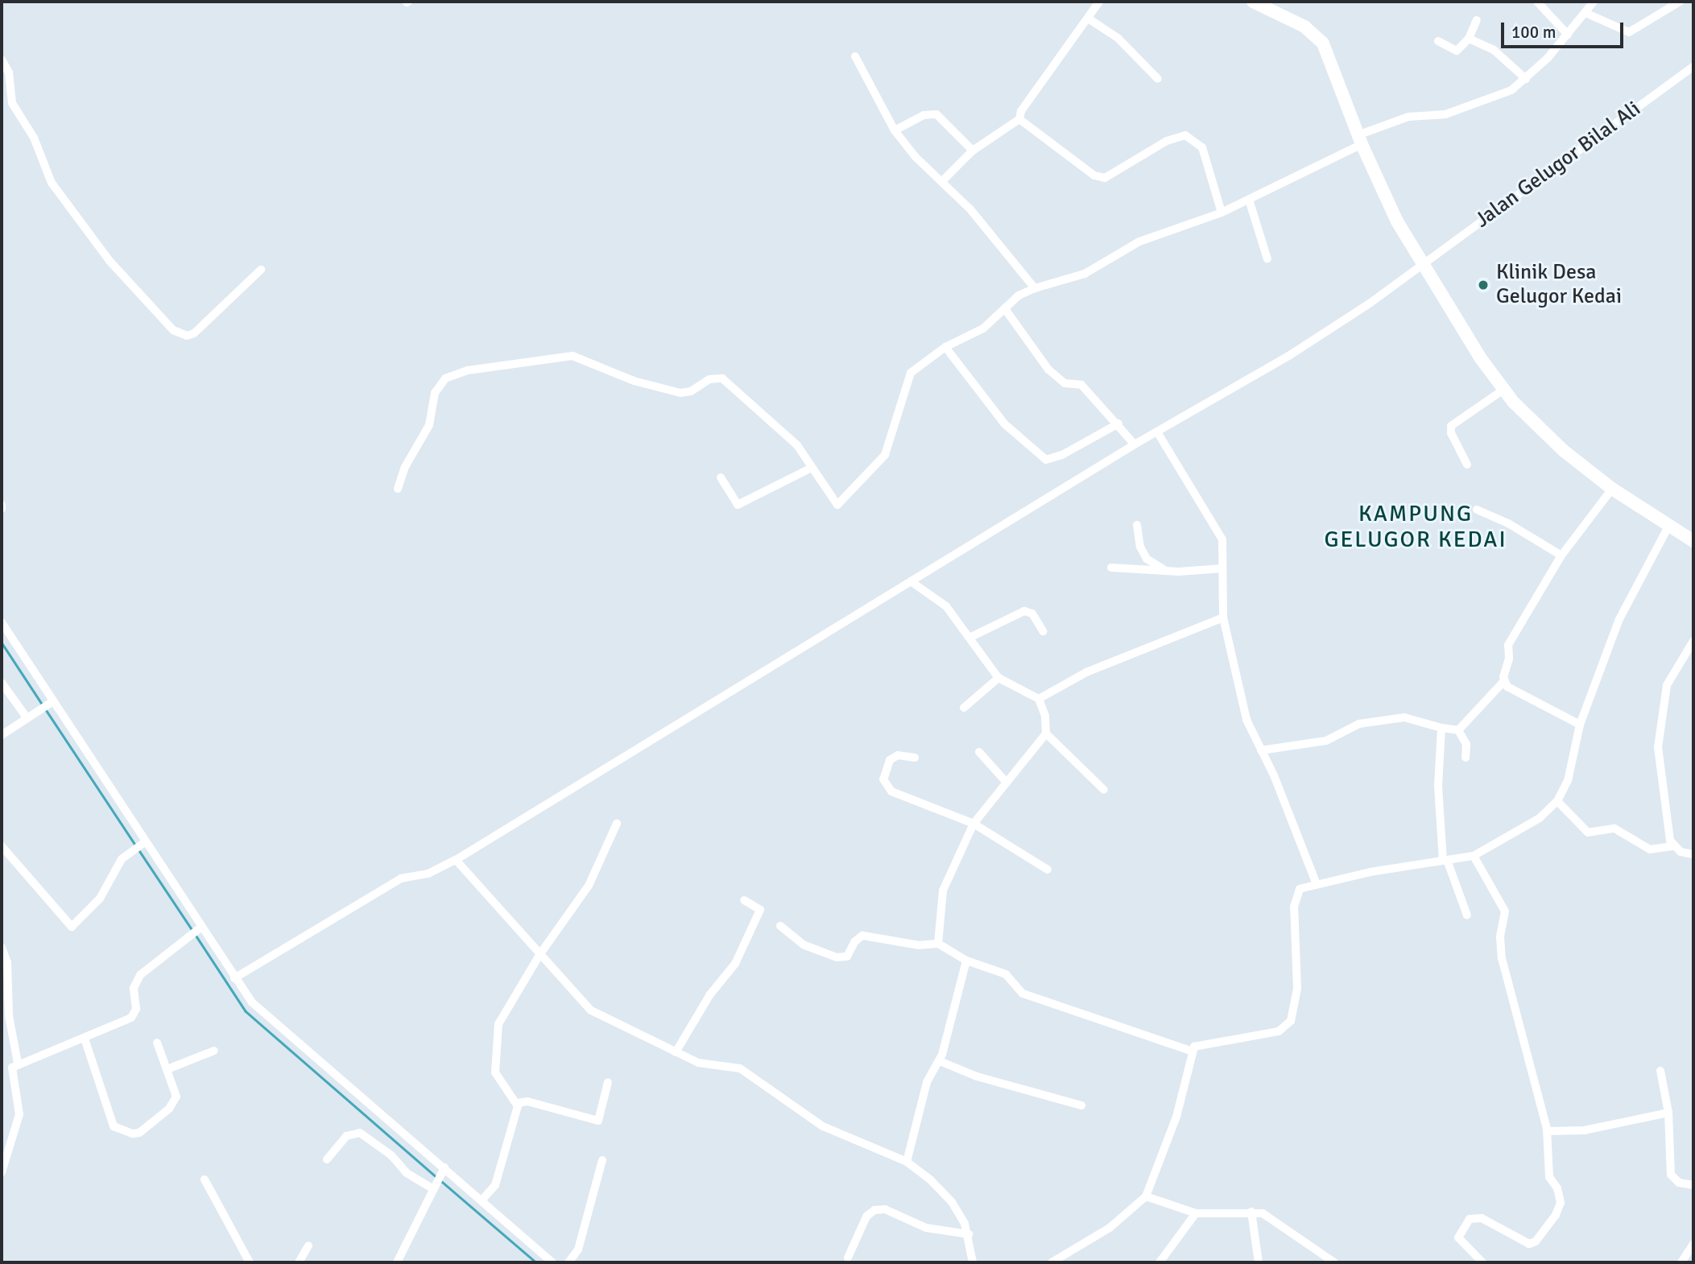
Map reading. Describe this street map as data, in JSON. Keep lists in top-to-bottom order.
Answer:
{
  "streets": {
    "street": ["Jalan Gelugor Bilal Ali"]
  },
  "districts": ["KAMPUNG GELUGOR KEDAI"],
  "places": ["Klinik Desa Gelugor Kedai"],
  "scale_bar": "100 m"
}
